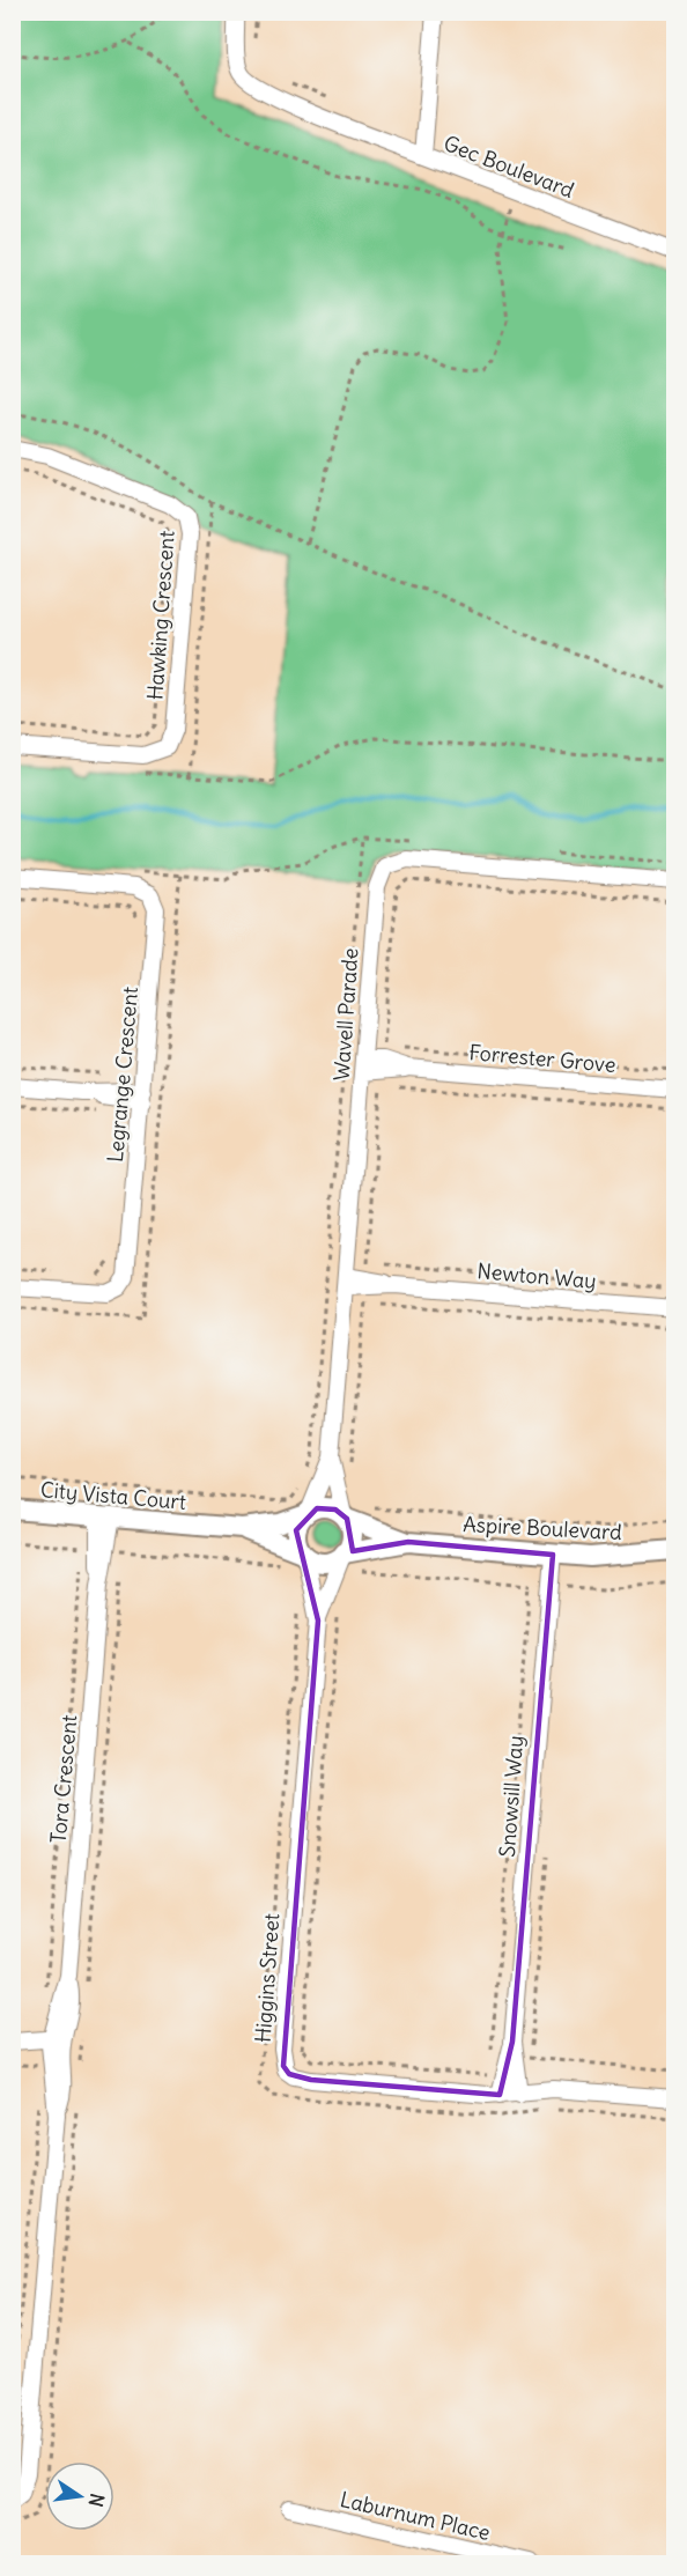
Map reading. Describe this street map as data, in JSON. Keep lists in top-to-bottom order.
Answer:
{
  "streets": {
    "street": [
      "Gec Boulevard",
      "Hawking Crescent",
      "Wavell Parade",
      "Forrester Grove",
      "Legrange Crescent",
      "Newton Way",
      "City Vista Court",
      "Aspire Boulevard",
      "Tora Crescent",
      "Snowsill Way",
      "Higgins Street",
      "Laburnum Place"
    ]
  },
  "crossings": [
    ["Wavell Parade", "Forrester Grove"],
    ["Wavell Parade", "Newton Way"],
    ["Wavell Parade", "Aspire Boulevard"],
    ["Wavell Parade", "Higgins Street"],
    ["City Vista Court", "Tora Crescent"],
    ["Aspire Boulevard", "Snowsill Way"],
    ["Aspire Boulevard", "Higgins Street"],
    ["Snowsill Way", "Higgins Street"]
  ],
  "north": "right"
}
